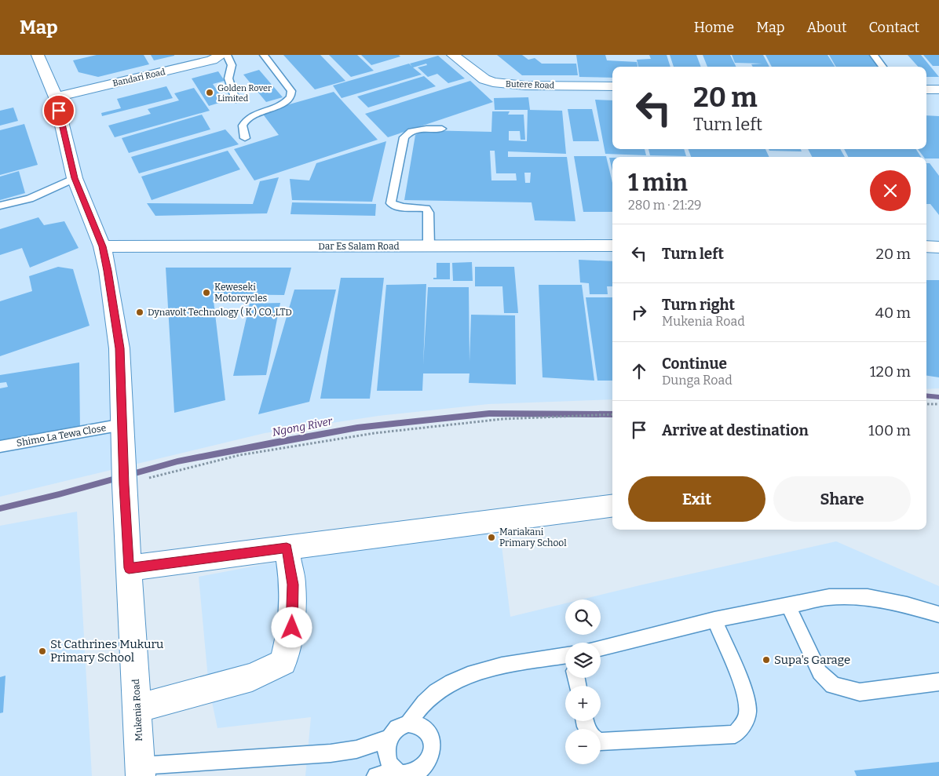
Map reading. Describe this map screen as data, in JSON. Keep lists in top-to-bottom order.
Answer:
{
  "streets": {
    "street": [
      "Bandari Road",
      "Butere Road",
      "Dar Es Salam Road",
      "Mukenia Road"
    ],
    "lane": ["Shimo La Tewa Close"]
  },
  "crossings": [
    ["Bandari Road", "Mukenia Road"],
    ["Dar Es Salam Road", "Mukenia Road"],
    ["Shimo La Tewa Close", "Mukenia Road"]
  ],
  "water": ["Ngong River"],
  "places": [
    "Golden Rover Limited",
    "Keweseki Motorcycles",
    "Dynavolt Technology ( K ) CO.,LTD",
    "Mariakani Primary School",
    "St Cathrines Mukuru Primary School",
    "Supa's Garage"
  ],
  "page": {
    "header": "Map",
    "nav": [
      "Home",
      "Map",
      "About",
      "Contact"
    ],
    "turn": ["20 m", "Turn left"],
    "heading": ["1 min", "280 m · 21:29"],
    "list": [
      {
        "name": "Turn left",
        "value": "20 m"
      },
      {
        "name": "Turn right",
        "note": "Mukenia Road",
        "value": "40 m"
      },
      {
        "name": "Continue",
        "note": "Dunga Road",
        "value": "120 m"
      },
      {
        "name": "Arrive at destination",
        "value": "100 m"
      }
    ],
    "buttons": ["Exit", "Share"],
    "map_buttons": ["+", "−"]
  }
}
